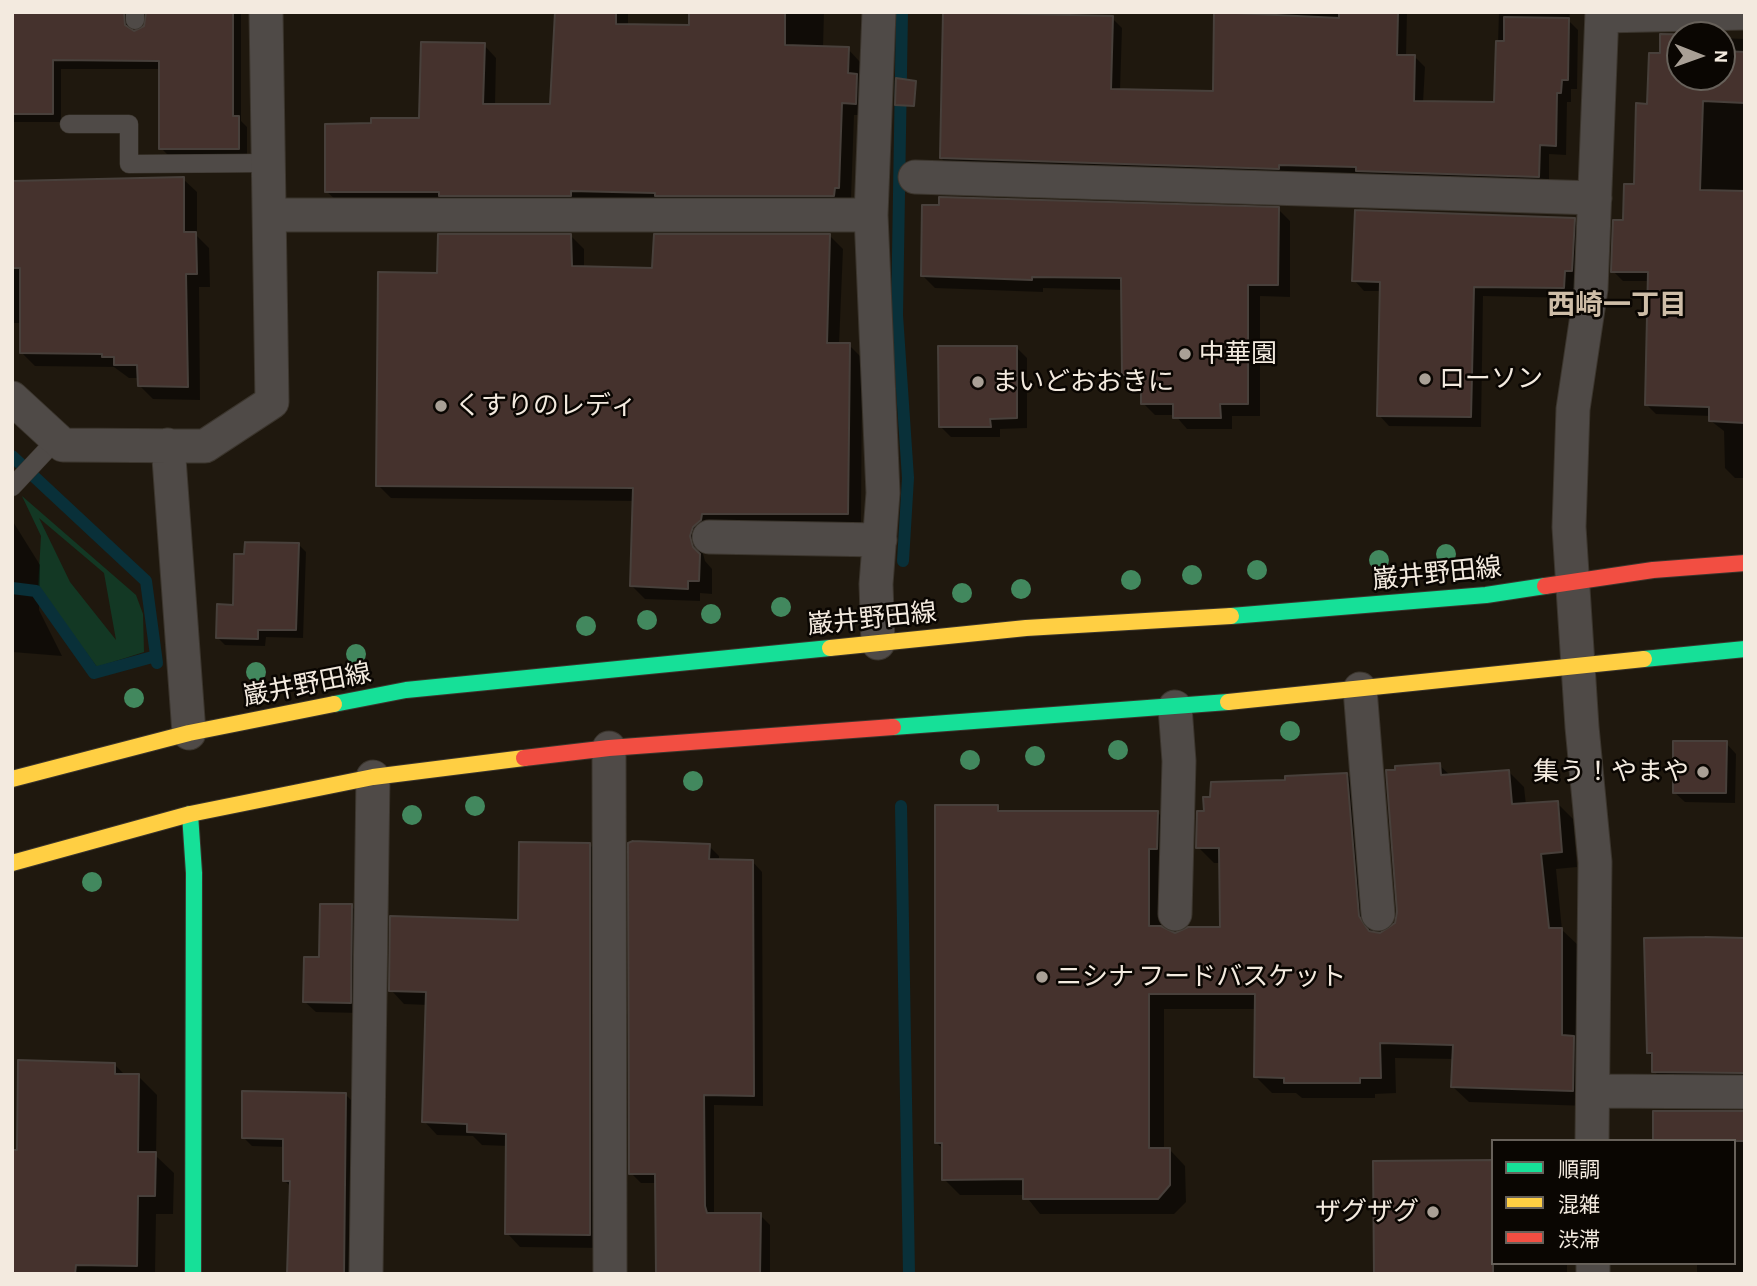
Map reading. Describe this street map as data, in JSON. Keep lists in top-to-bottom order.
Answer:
{
  "streets": {
    "main road": ["巌井野田線"]
  },
  "districts": ["西崎一丁目"],
  "places": [
    "中華園",
    "ローソン",
    "まいどおおきに",
    "くすりのレディ",
    "集う！やまや",
    "ニシナ フードバスケット",
    "ザグザグ"
  ],
  "legend": ["順調", "混雑", "渋滞"],
  "north": "right"
}
